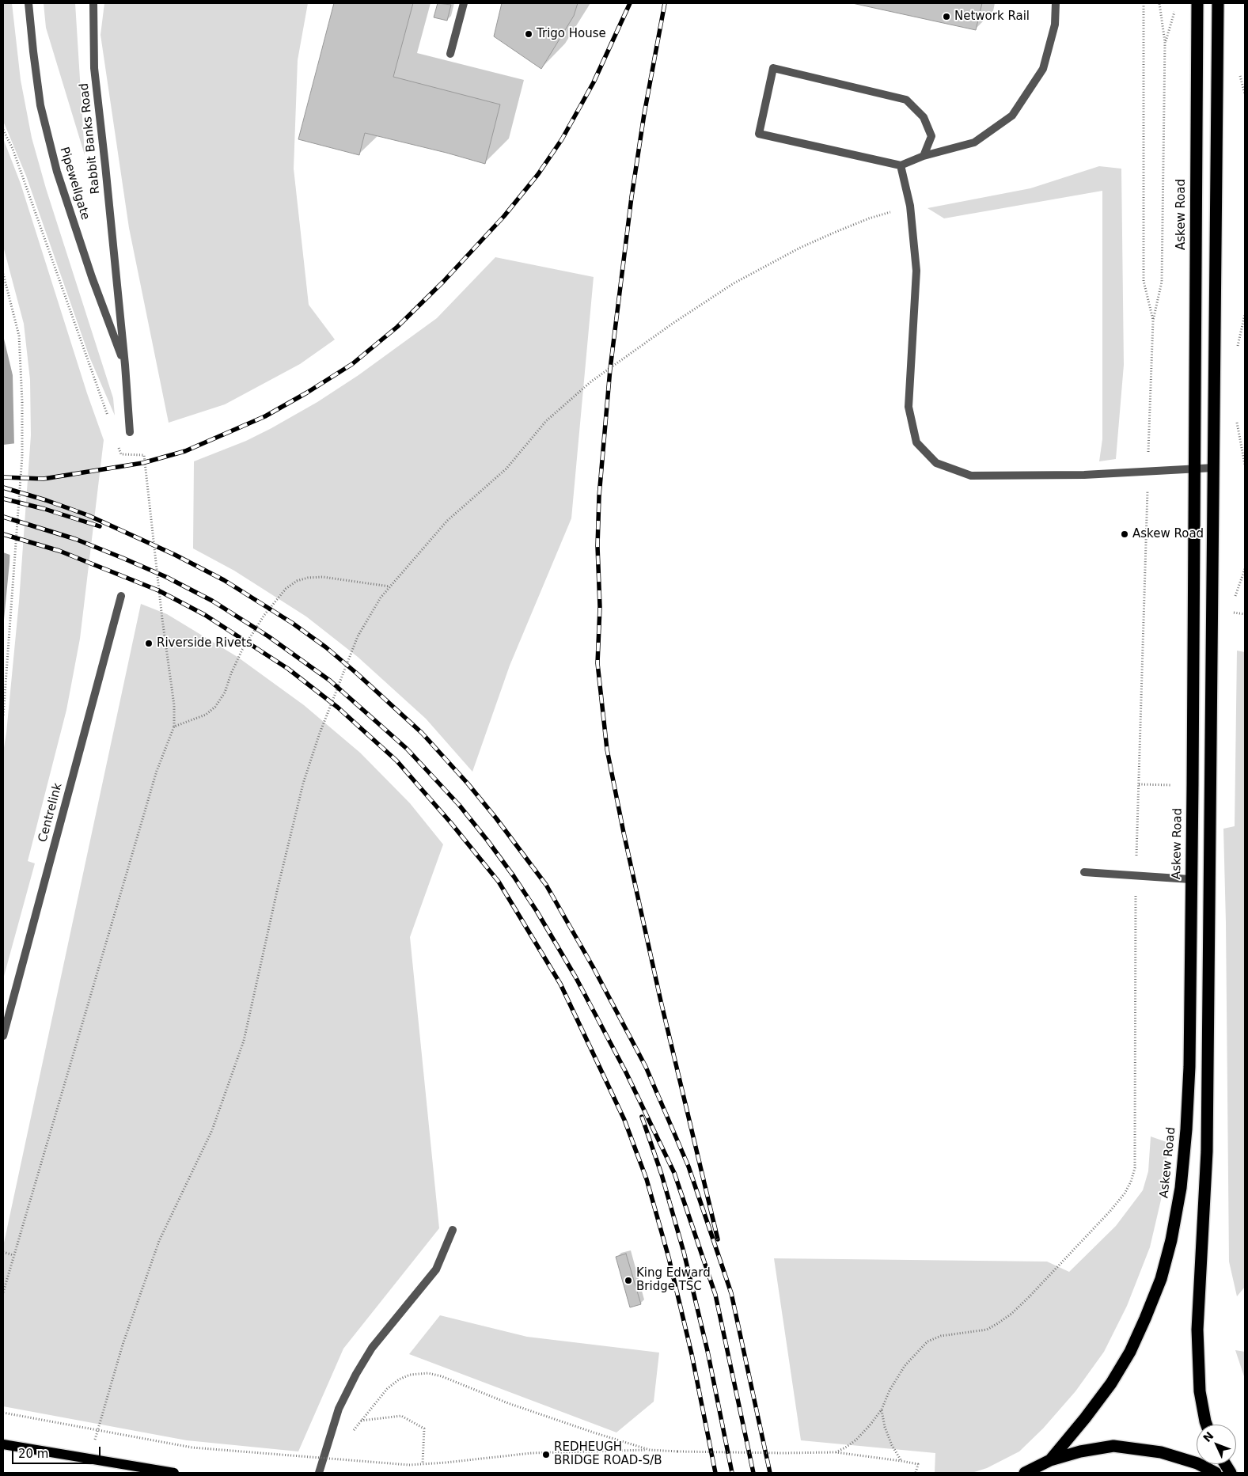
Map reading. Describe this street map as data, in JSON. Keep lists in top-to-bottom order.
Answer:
{
  "streets": {
    "highway": ["Askew Road"],
    "street": ["Rabbit Banks Road", "Pipewellgate", "Centrelink"]
  },
  "crossings": [
    ["Rabbit Banks Road", "Pipewellgate"]
  ],
  "places": [
    "Network Rail",
    "Trigo House",
    "Askew Road",
    "Riverside Rivets",
    "King Edward Bridge TSC",
    "REDHEUGH BRIDGE ROAD-S/B"
  ],
  "scale_bar": "20 m",
  "north": "top left"
}
